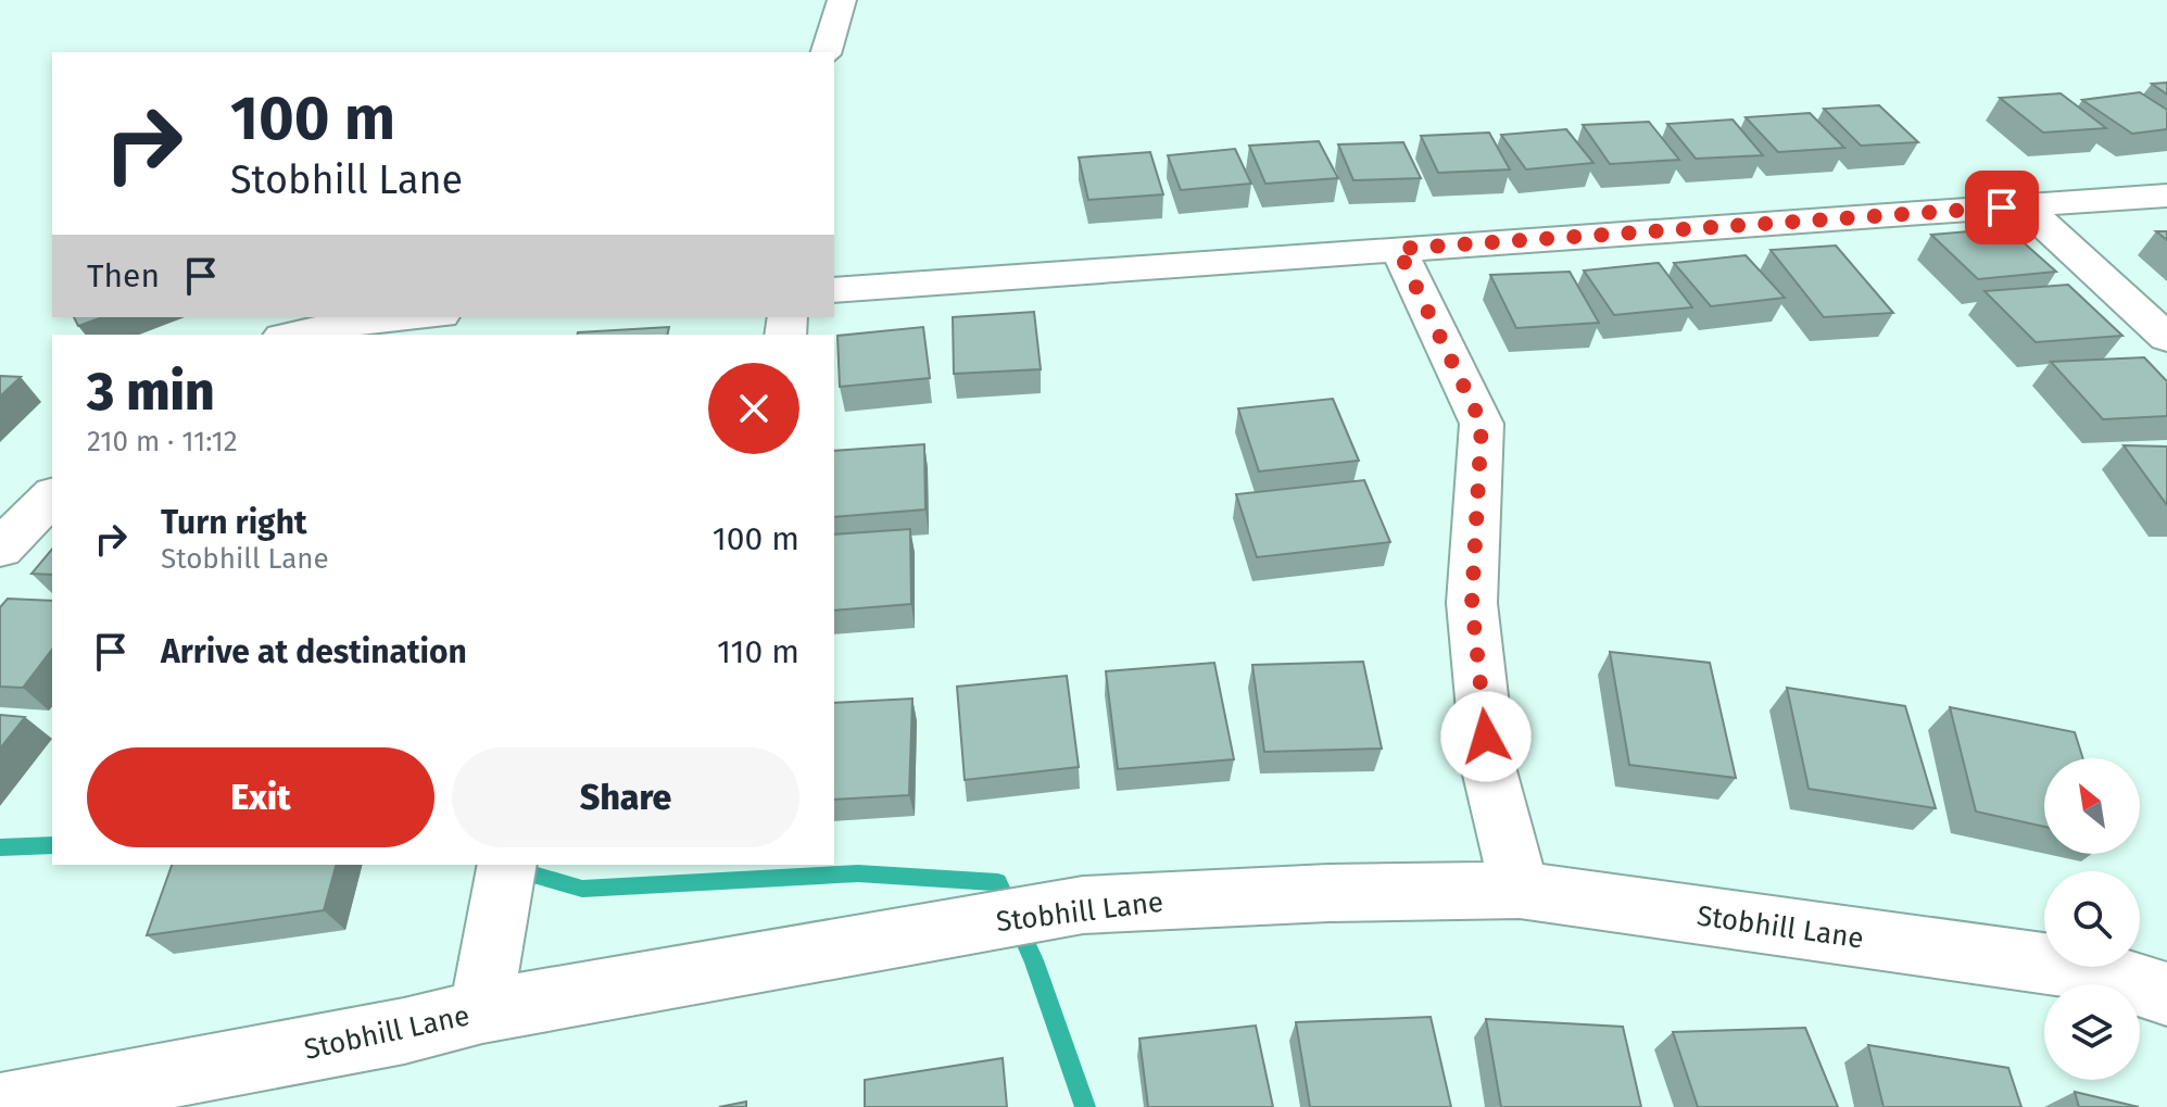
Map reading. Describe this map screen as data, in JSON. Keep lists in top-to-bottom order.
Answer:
{
  "streets": {
    "street": ["Stobhill Lane"]
  },
  "north": "top left",
  "page": {
    "turn": ["100 m", "Stobhill Lane"],
    "then": "Then",
    "heading": ["3 min", "210 m · 11:12"],
    "list": [
      {
        "name": "Turn right",
        "note": "Stobhill Lane",
        "value": "100 m"
      },
      {
        "name": "Arrive at destination",
        "value": "110 m"
      }
    ],
    "buttons": ["Exit", "Share"]
  }
}
